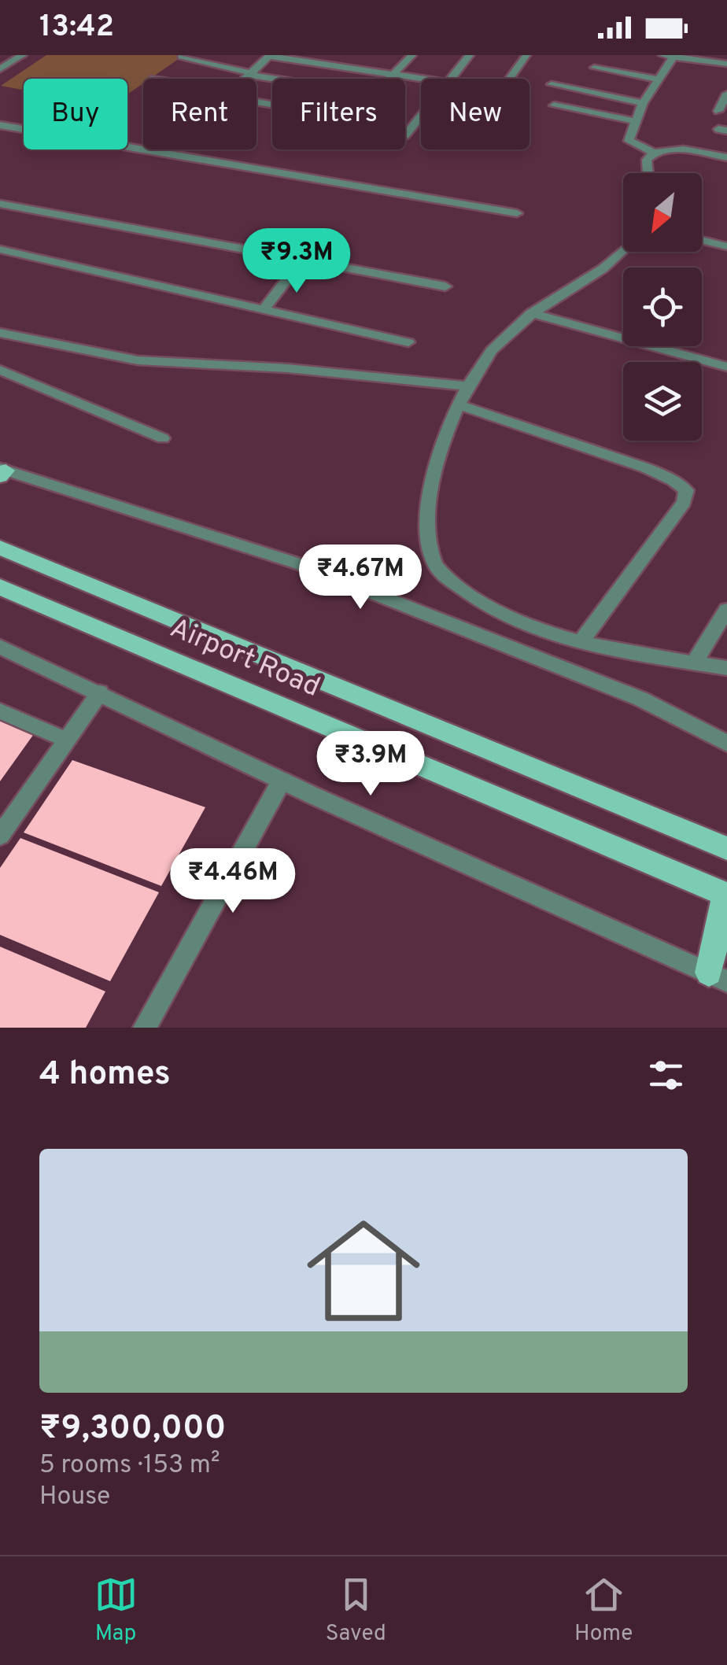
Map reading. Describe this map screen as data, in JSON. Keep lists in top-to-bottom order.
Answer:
{
  "streets": {
    "main road": ["Airport Road"]
  },
  "north": "bottom left",
  "page": {
    "status": "13:42",
    "chip": [
      "Buy",
      "Rent",
      "Filters",
      "New"
    ],
    "price": [
      "₹9.3M",
      "₹4.67M",
      "₹3.9M",
      "₹4.46M"
    ],
    "heading": "4 homes",
    "list": [
      {
        "name": "₹9,300,000",
        "note": "5 rooms · 153 m² · House"
      }
    ],
    "tabs": ["Map", "Saved", "Home"]
  }
}
